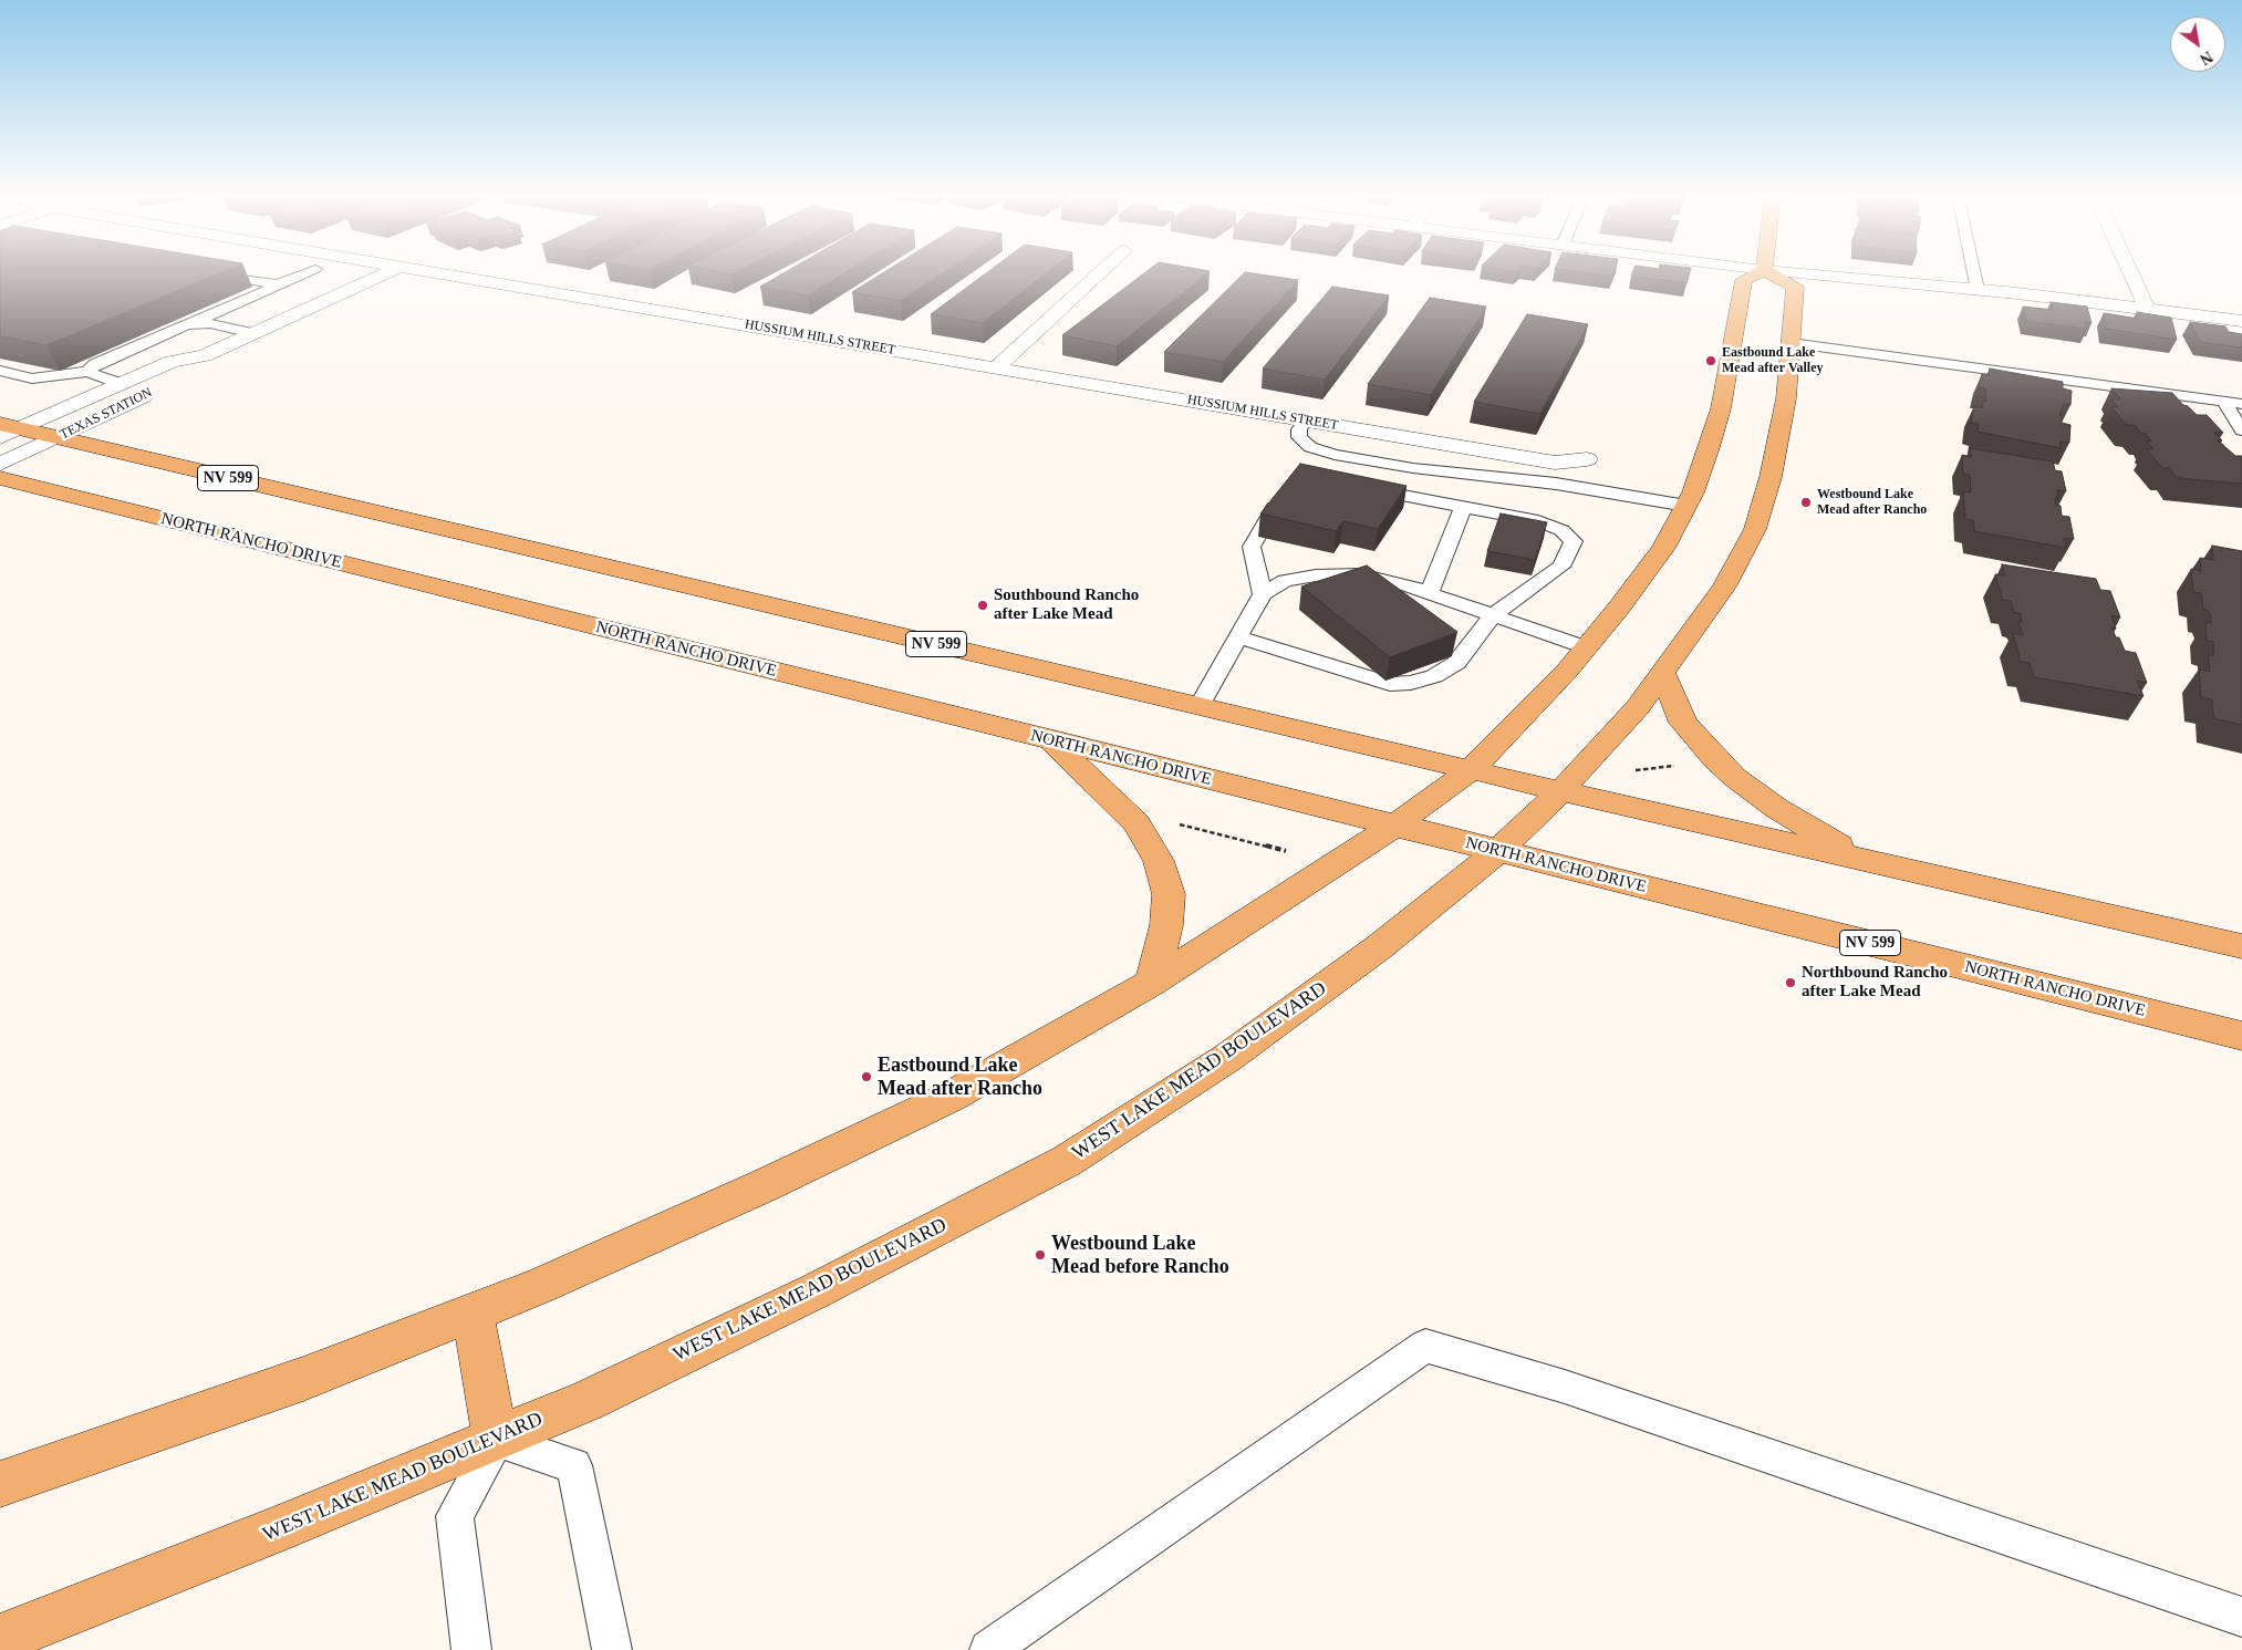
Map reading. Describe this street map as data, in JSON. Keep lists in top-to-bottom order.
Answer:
{
  "streets": {
    "main road": ["NV 599", "NORTH RANCHO DRIVE", "WEST LAKE MEAD BOULEVARD"],
    "street": ["HUSSIUM HILLS STREET", "TEXAS STATION"]
  },
  "crossings": [
    ["TEXAS STATION", "NV 599"],
    ["NV 599", "WEST LAKE MEAD BOULEVARD"],
    ["NORTH RANCHO DRIVE", "WEST LAKE MEAD BOULEVARD"]
  ],
  "places": [
    "Eastbound Lake Mead after Valley",
    "Westbound Lake Mead after Rancho",
    "Southbound Rancho after Lake Mead",
    "Northbound Rancho after Lake Mead",
    "Eastbound Lake Mead after Rancho",
    "Westbound Lake Mead before Rancho"
  ],
  "north": "bottom right"
}
